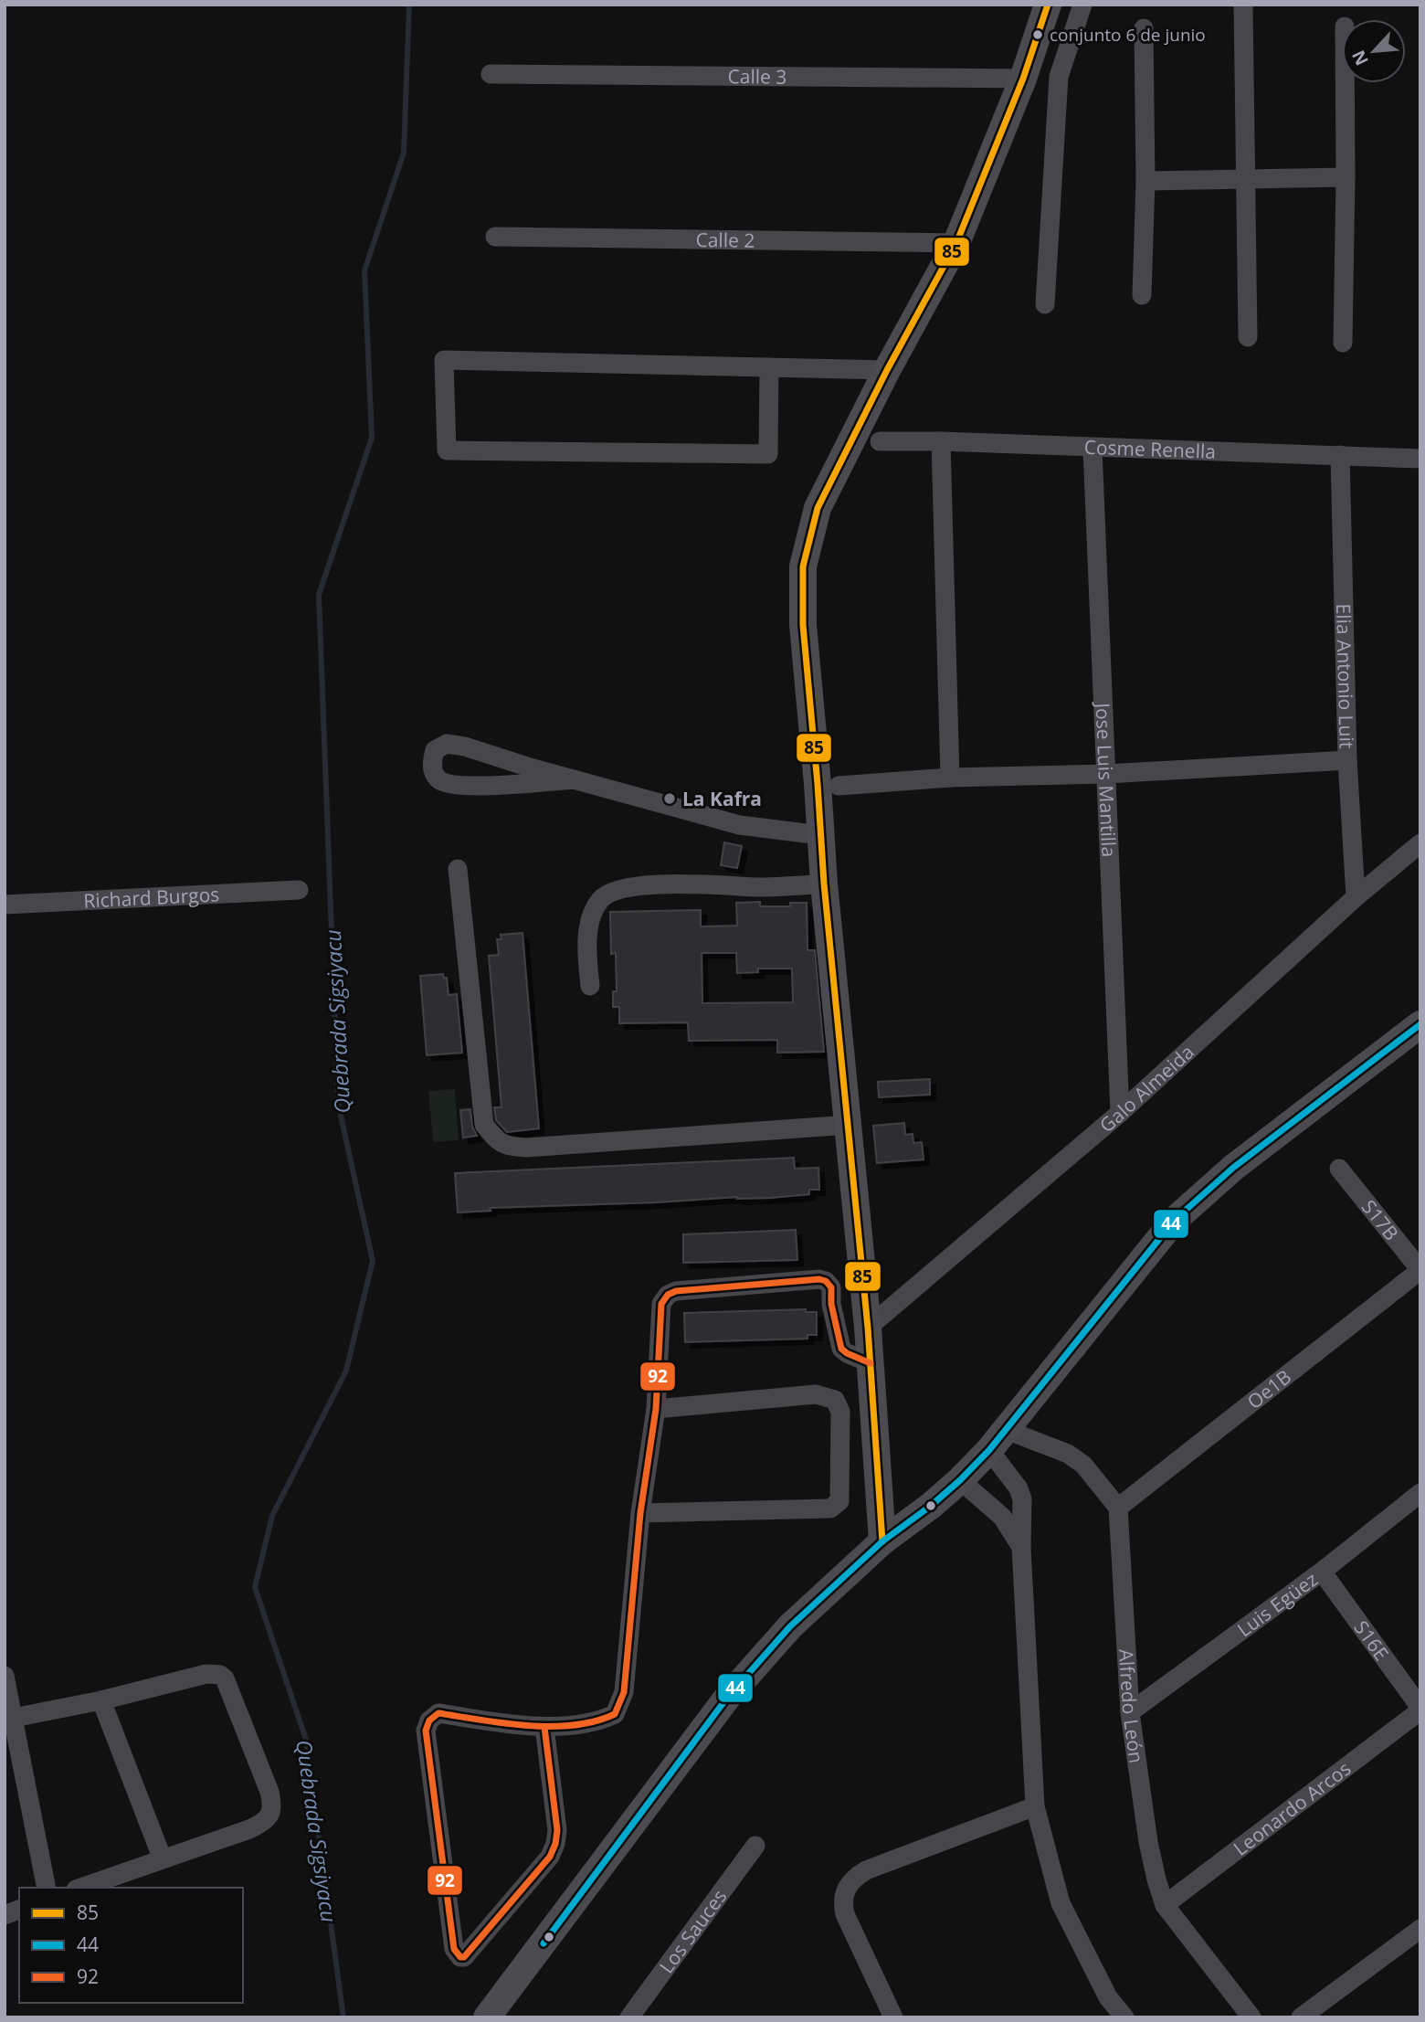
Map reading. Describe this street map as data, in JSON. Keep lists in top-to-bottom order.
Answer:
{
  "streets": {
    "street": [
      "Calle 3",
      "Calle 2",
      "Cosme Renella",
      "Elia Antonio Luit",
      "Jose Luis Mantilla",
      "Richard Burgos",
      "Galo Almeida",
      "S17B",
      "Oe1B",
      "Luis Egüez",
      "S16E",
      "Alfredo León",
      "Leonardo Arcos",
      "Los Sauces"
    ]
  },
  "crossings": [
    ["Cosme Renella", "Elia Antonio Luit"],
    ["Cosme Renella", "Jose Luis Mantilla"],
    ["Elia Antonio Luit", "Galo Almeida"],
    ["Jose Luis Mantilla", "Galo Almeida"],
    ["S17B", "Oe1B"],
    ["Oe1B", "Alfredo León"],
    ["Luis Egüez", "S16E"],
    ["Luis Egüez", "Alfredo León"],
    ["S16E", "Leonardo Arcos"],
    ["Alfredo León", "Leonardo Arcos"]
  ],
  "water": ["Quebrada Sigsiyacu"],
  "places": ["conjunto 6 de junio", "La Kafra"],
  "lines": ["transit line 85", "transit line 44", "transit line 92"],
  "legend": ["85", "44", "92"],
  "north": "bottom left"
}
